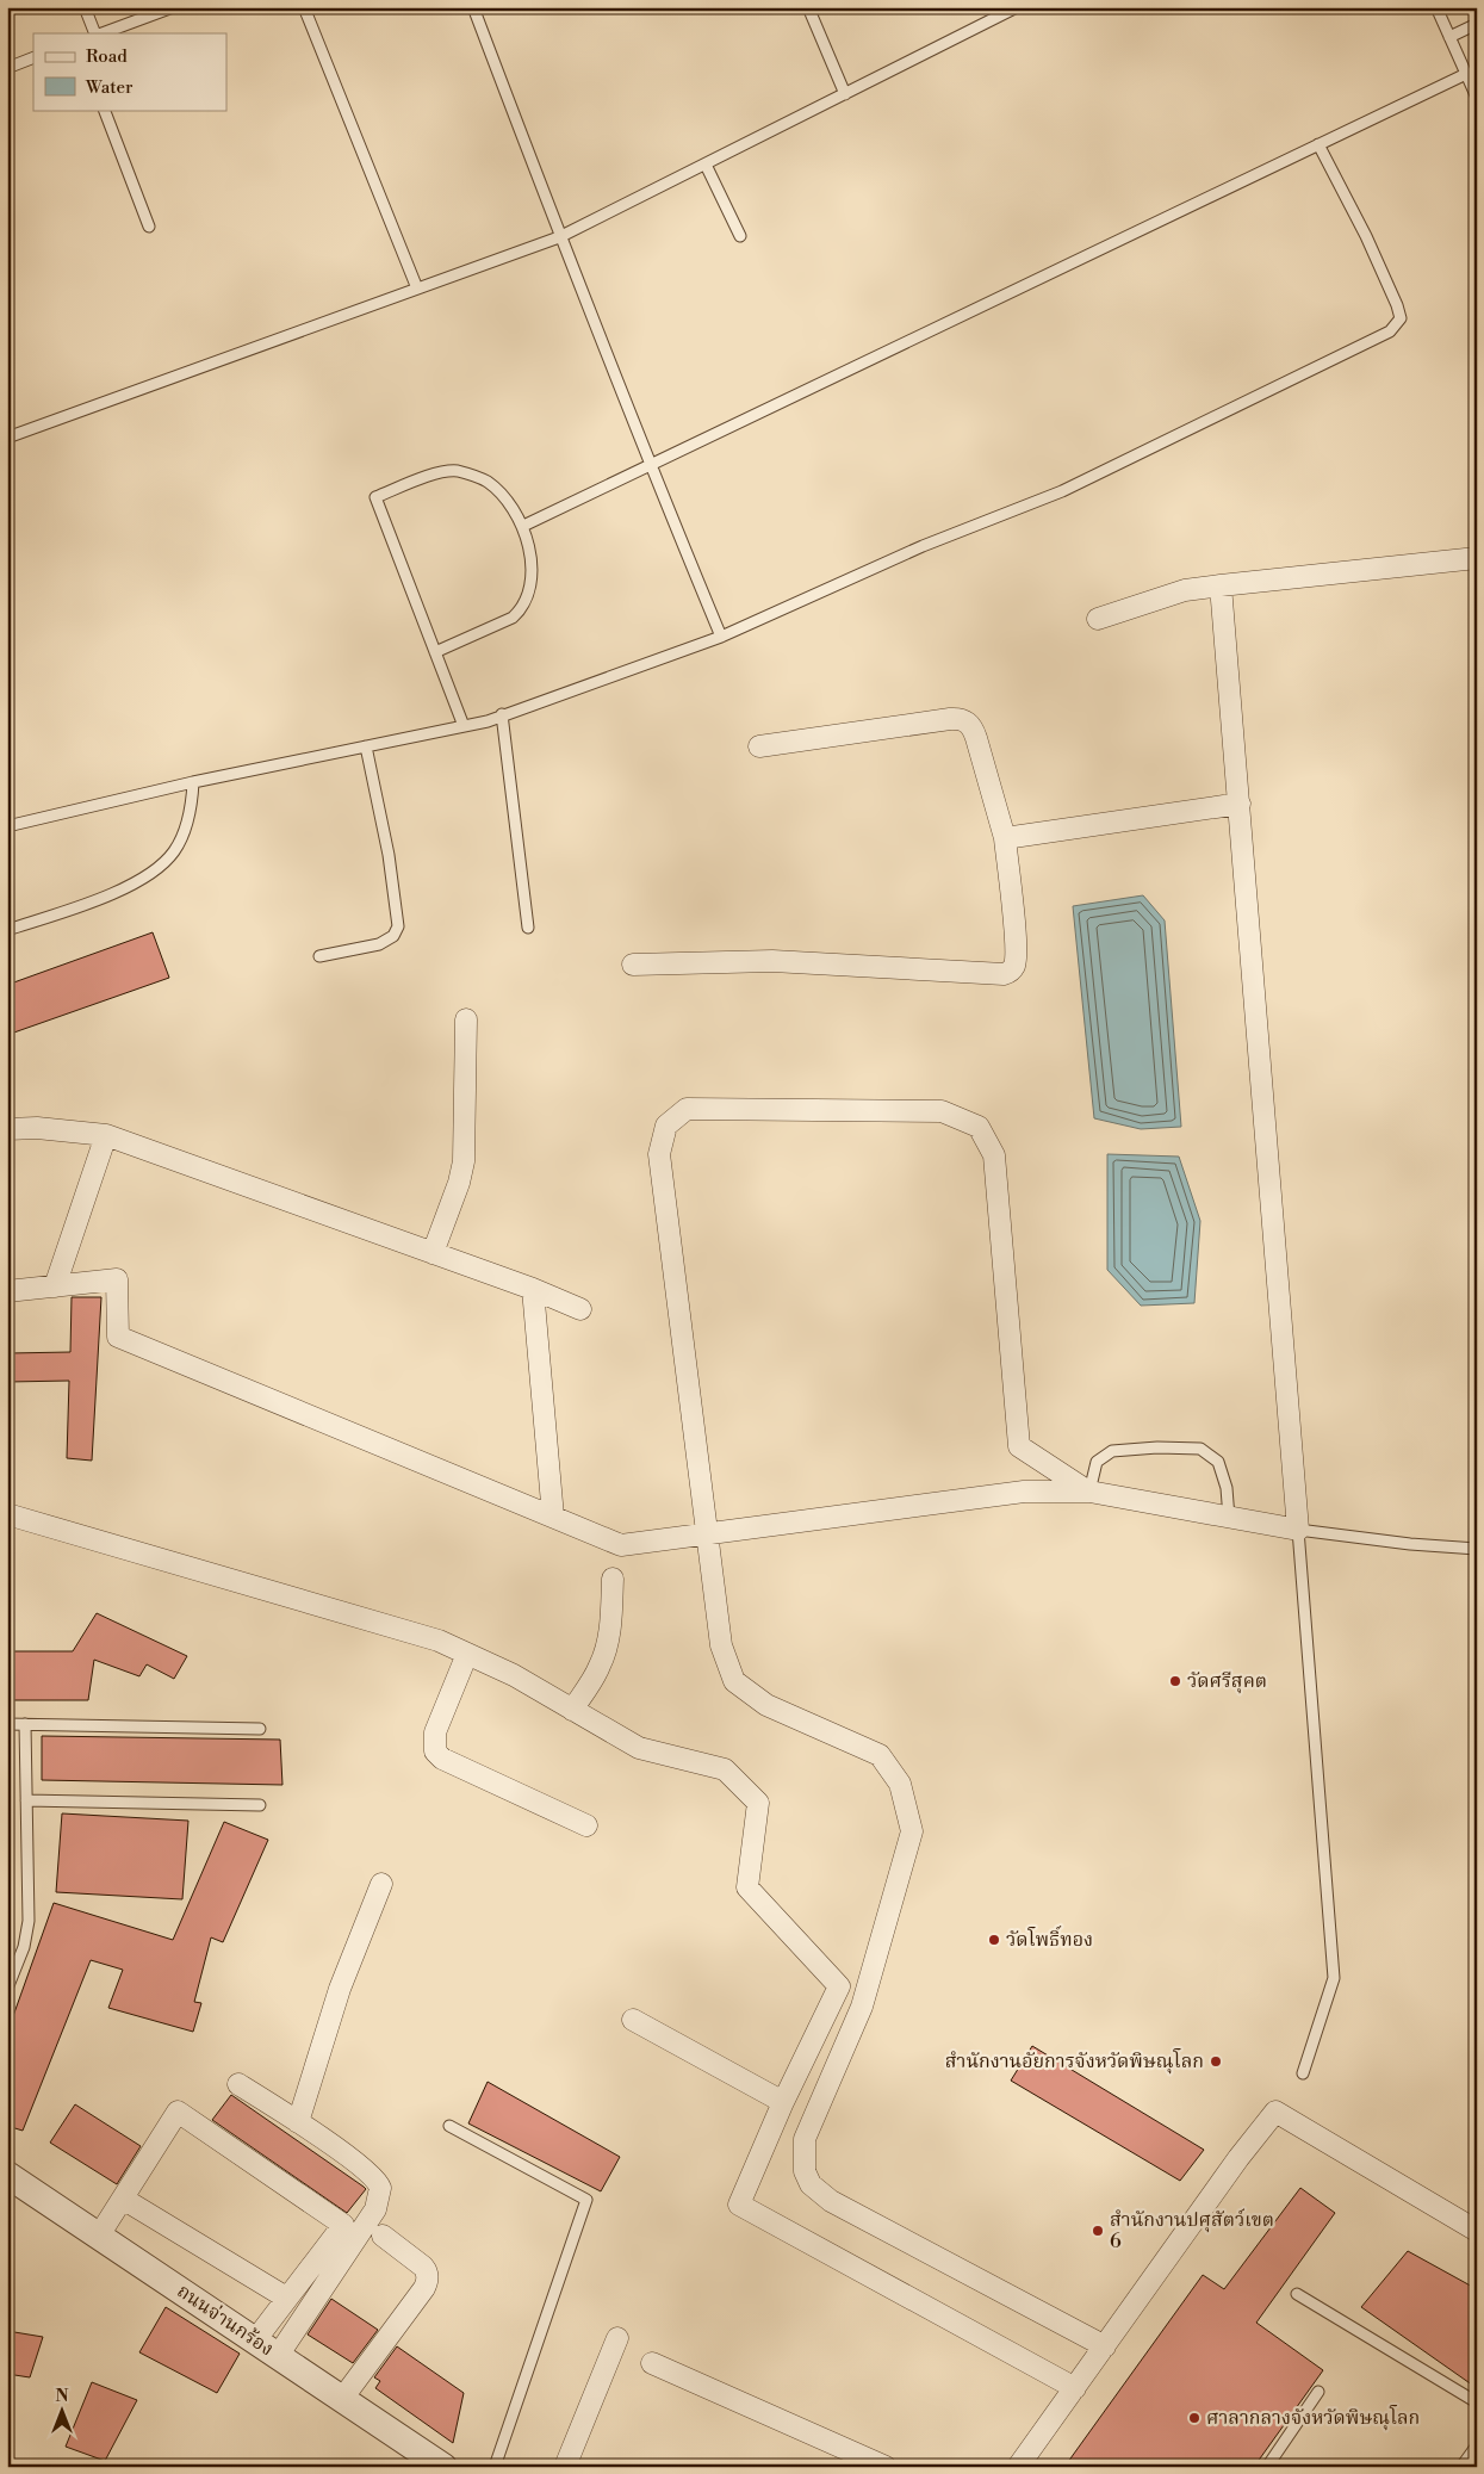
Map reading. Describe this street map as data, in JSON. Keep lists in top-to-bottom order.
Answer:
{
  "streets": {
    "street": ["ถนนจ่านกร้อง"]
  },
  "places": [
    "วัดศรีสุคต",
    "วัดโพธิ์ทอง",
    "สำนักงานอัยการจังหวัดพิษณุโลก",
    "สำนักงานปศุสัตว์เขต 6",
    "ศาลากลางจังหวัดพิษณุโลก"
  ],
  "legend": ["Road", "Water"],
  "north": "top"
}
